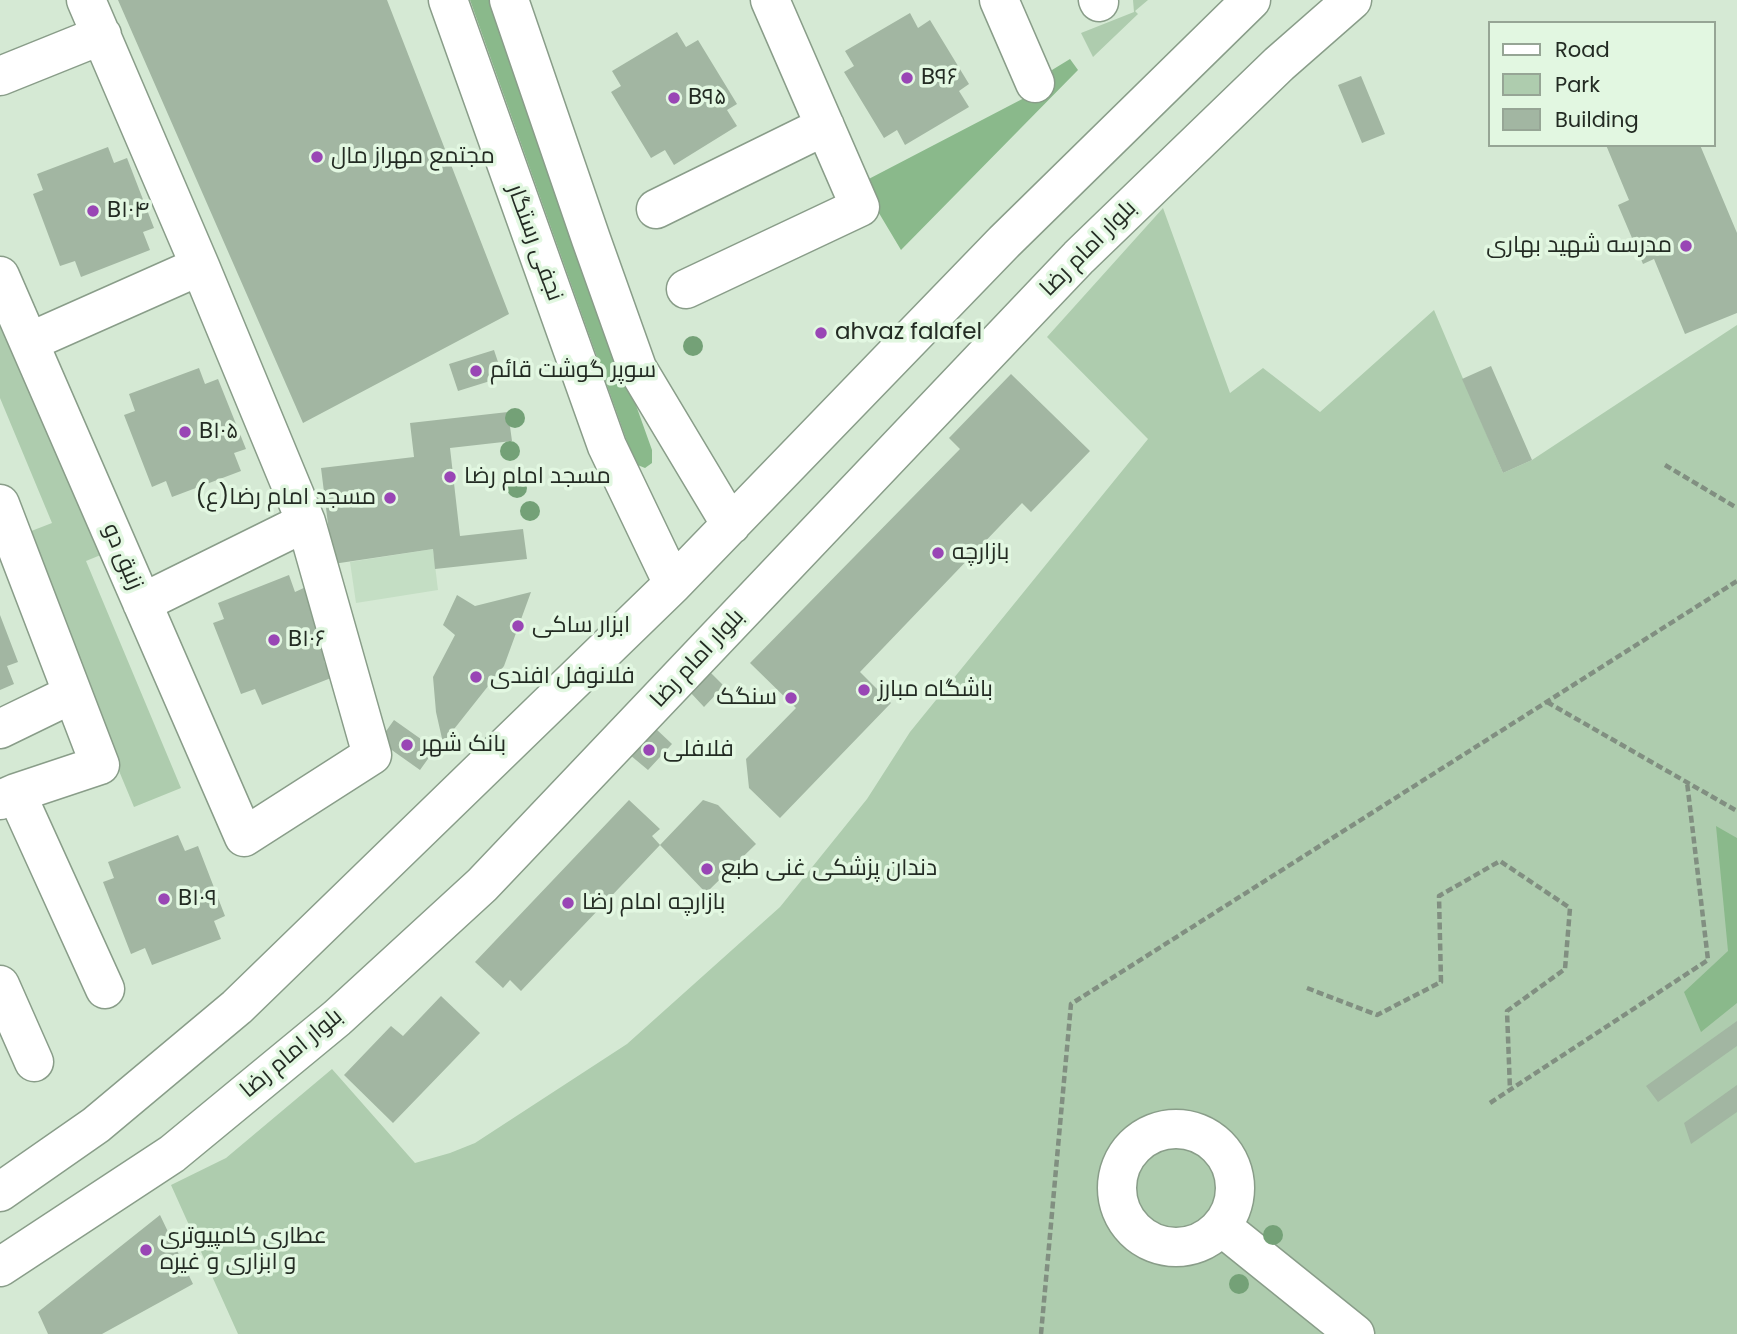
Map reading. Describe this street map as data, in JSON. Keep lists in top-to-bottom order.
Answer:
{
  "streets": {
    "street": ["نجفی رستگار", "بلوار امام رضا", "زنبق دو"]
  },
  "places": [
    "B۹۶",
    "B۹۵",
    "مجتمع مهراز مال",
    "B۱۰۴",
    "مدرسه شهید بهاری",
    "ahvaz falafel",
    "سوپر گوشت قائم",
    "B۱۰۵",
    "مسجد امام رضا",
    "مسجد امام رضا(ع)",
    "بازارچه",
    "ابزار ساکی",
    "B۱۰۶",
    "فلانوفل افندی",
    "باشگاه مبارز",
    "سنگک",
    "بانک شهر",
    "فلافلی",
    "دندان پزشکی غنی طبع",
    "B۱۰۹",
    "بازارچه امام رضا",
    "عطاری کامپیوتری و ابزاری و غیره"
  ],
  "legend": ["Road", "Park", "Building"]
}
